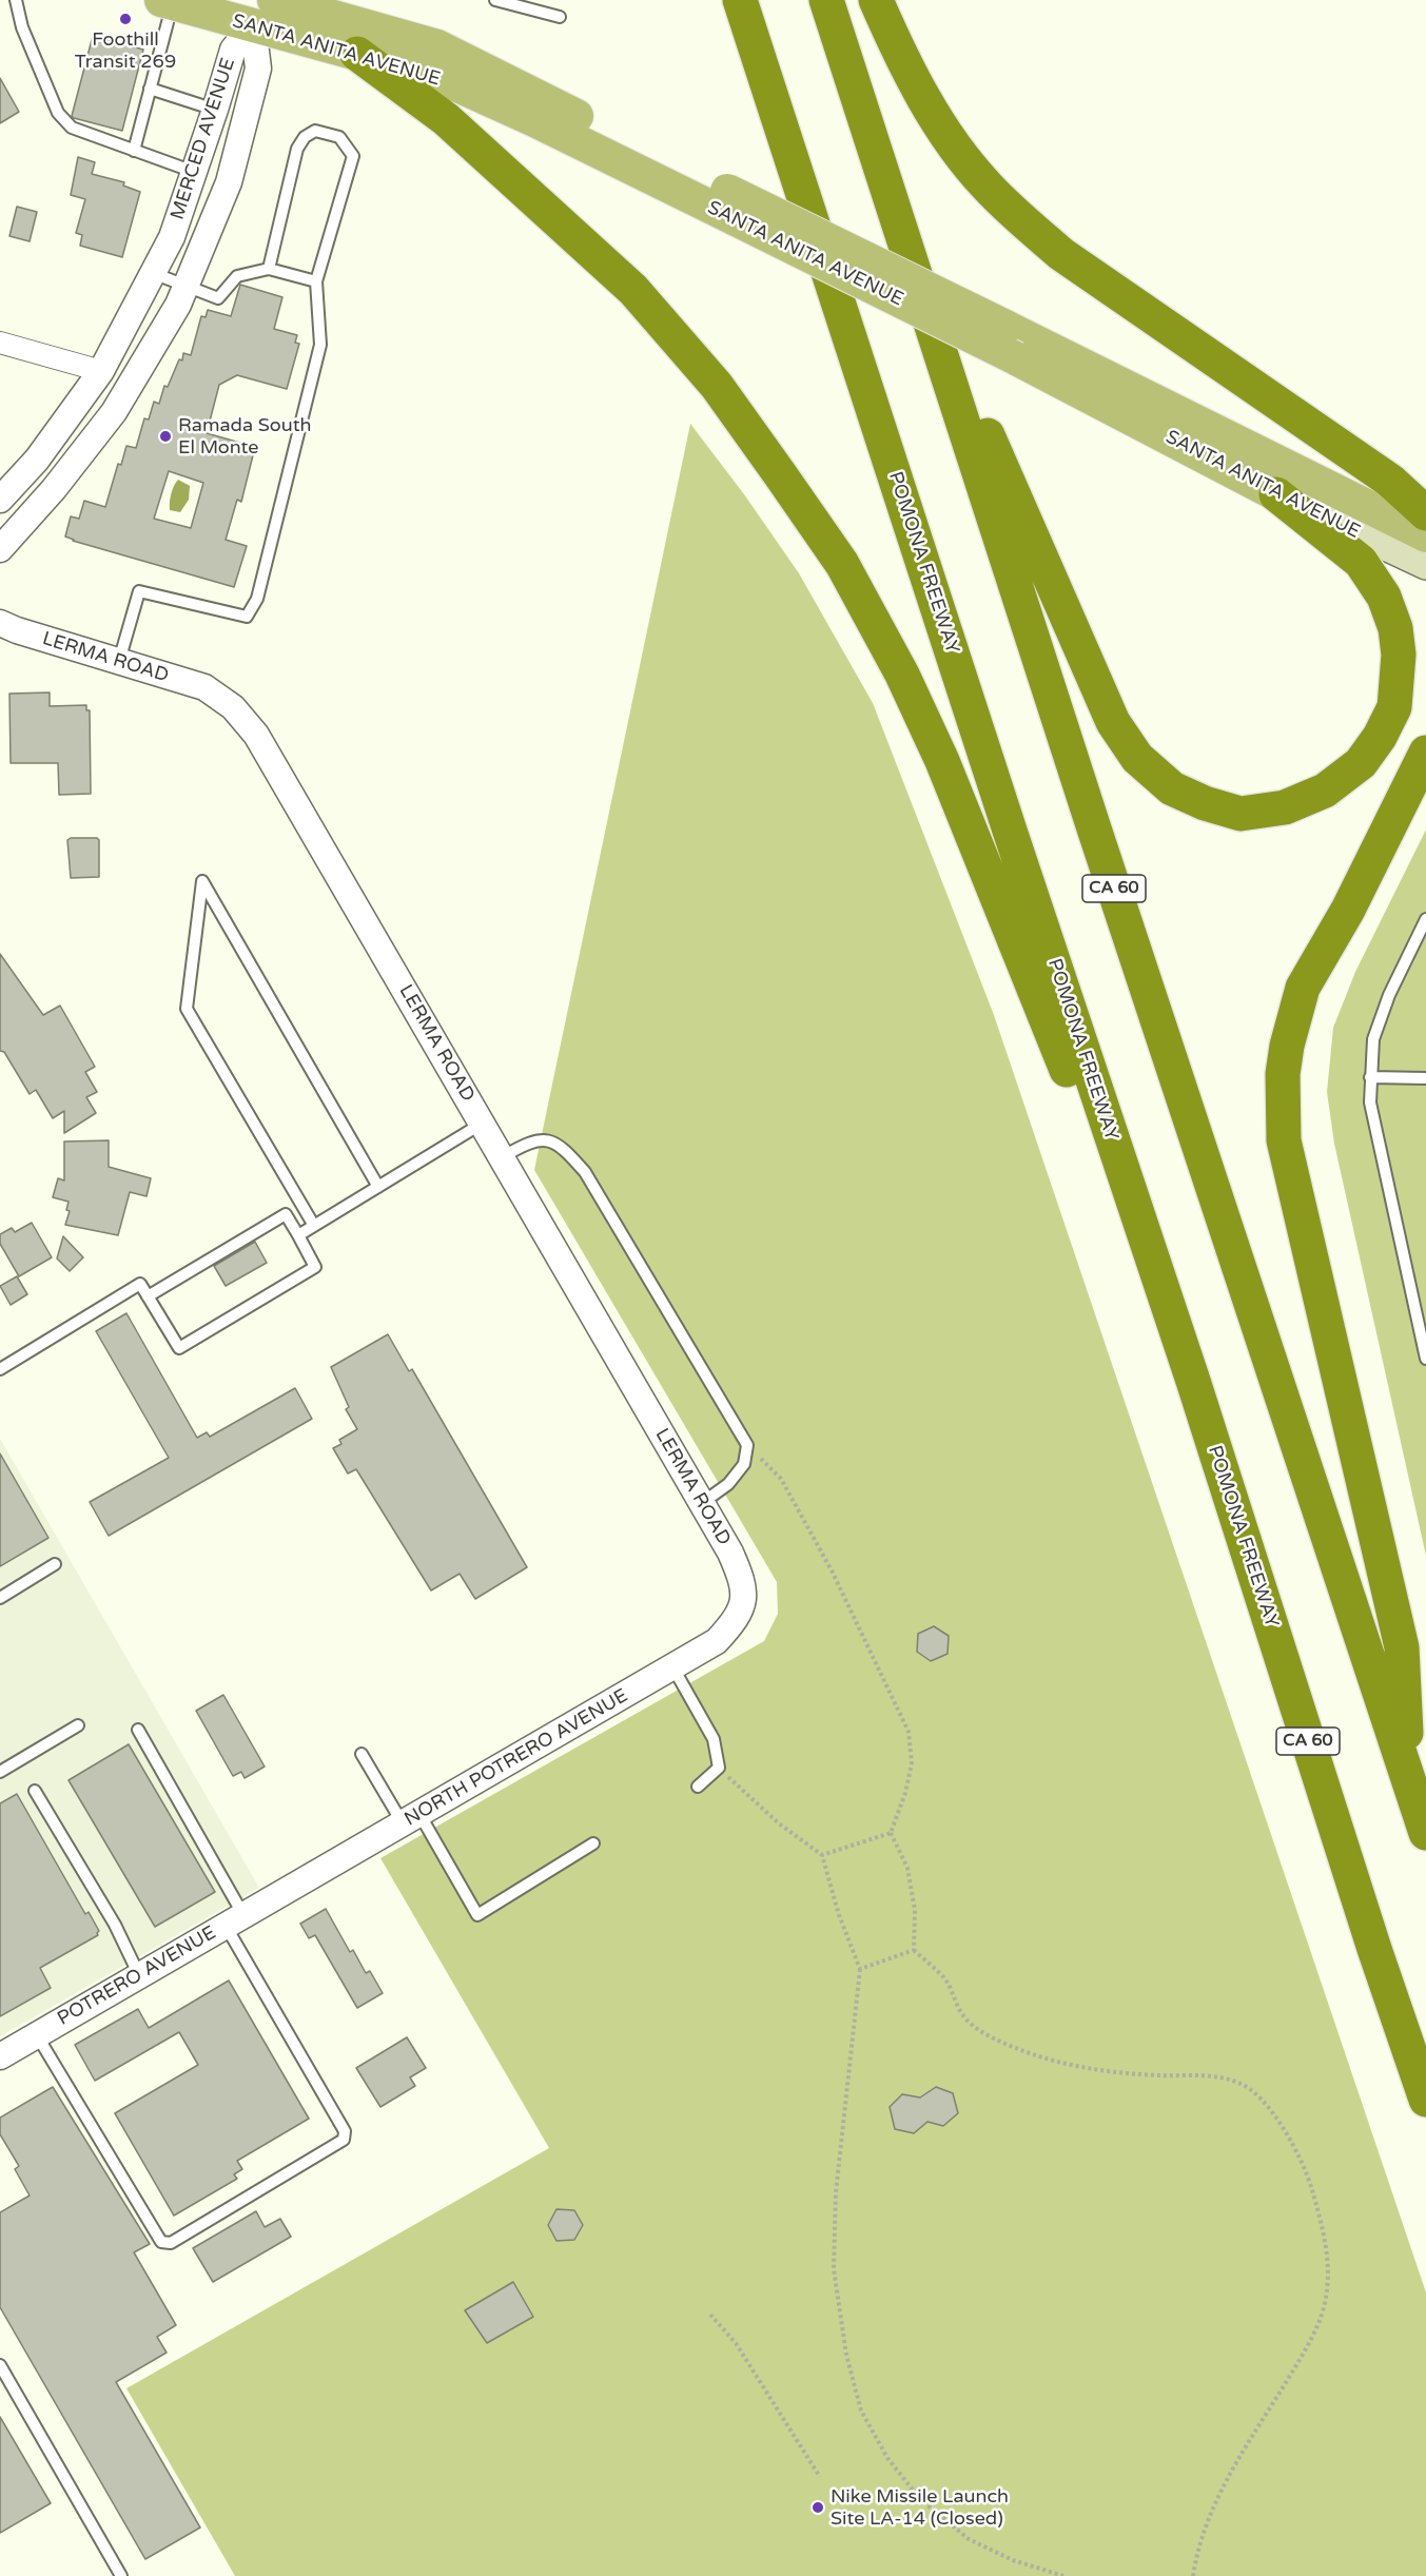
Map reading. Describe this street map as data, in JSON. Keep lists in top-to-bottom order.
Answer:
{
  "streets": {
    "highway": ["POMONA FREEWAY", "CA 60"],
    "main road": ["SANTA ANITA AVENUE"],
    "street": [
      "MERCED AVENUE",
      "LERMA ROAD",
      "NORTH POTRERO AVENUE",
      "POTRERO AVENUE"
    ]
  },
  "crossings": [
    ["SANTA ANITA AVENUE", "MERCED AVENUE"],
    ["LERMA ROAD", "NORTH POTRERO AVENUE"],
    ["NORTH POTRERO AVENUE", "POTRERO AVENUE"]
  ],
  "places": ["Foothill Transit 269", "Ramada South El Monte", "Nike Missile Launch Site LA-14 (Closed)"]
}
